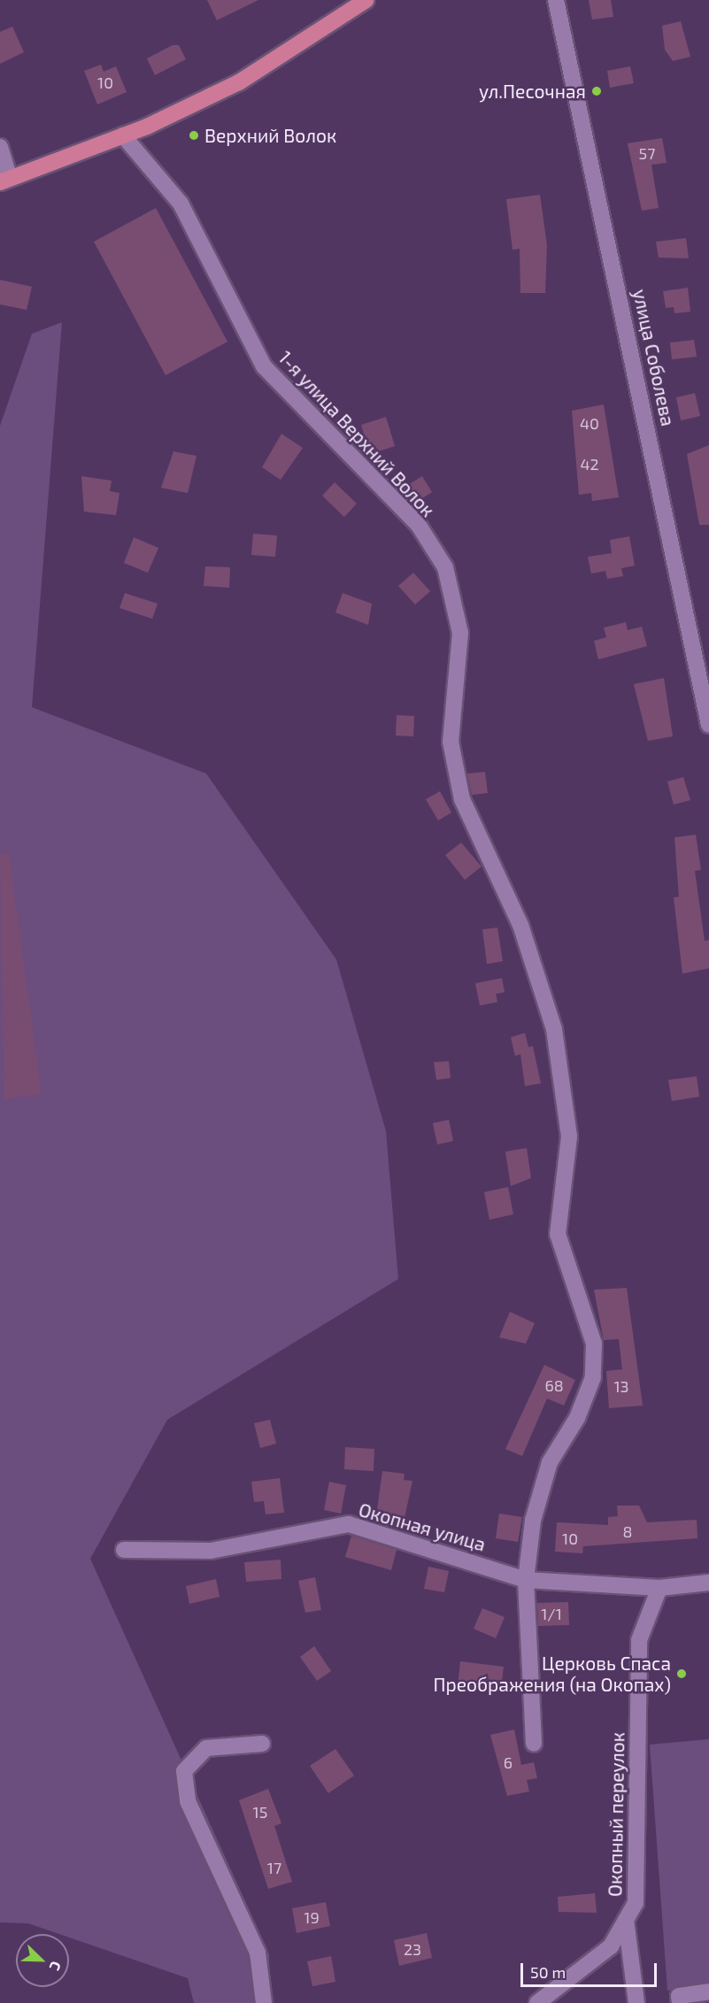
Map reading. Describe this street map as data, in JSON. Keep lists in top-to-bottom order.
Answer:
{
  "streets": {
    "street": [
      "улица Соболева",
      "1-я улица Верхний Волок",
      "Окопная улица",
      "Окопный переулок"
    ]
  },
  "crossings": [
    ["1-я улица Верхний Волок", "Окопная улица"],
    ["Окопная улица", "Окопный переулок"]
  ],
  "places": ["ул.Песочная", "Верхний Волок", "Церковь Спаса Преображения (на Окопах)"],
  "house_numbers": [
    "10",
    "57",
    "40",
    "42",
    "68",
    "13",
    "8",
    "10",
    "1/1",
    "6",
    "15",
    "17",
    "19",
    "23"
  ],
  "scale_bar": "50 m",
  "north": "bottom right"
}
